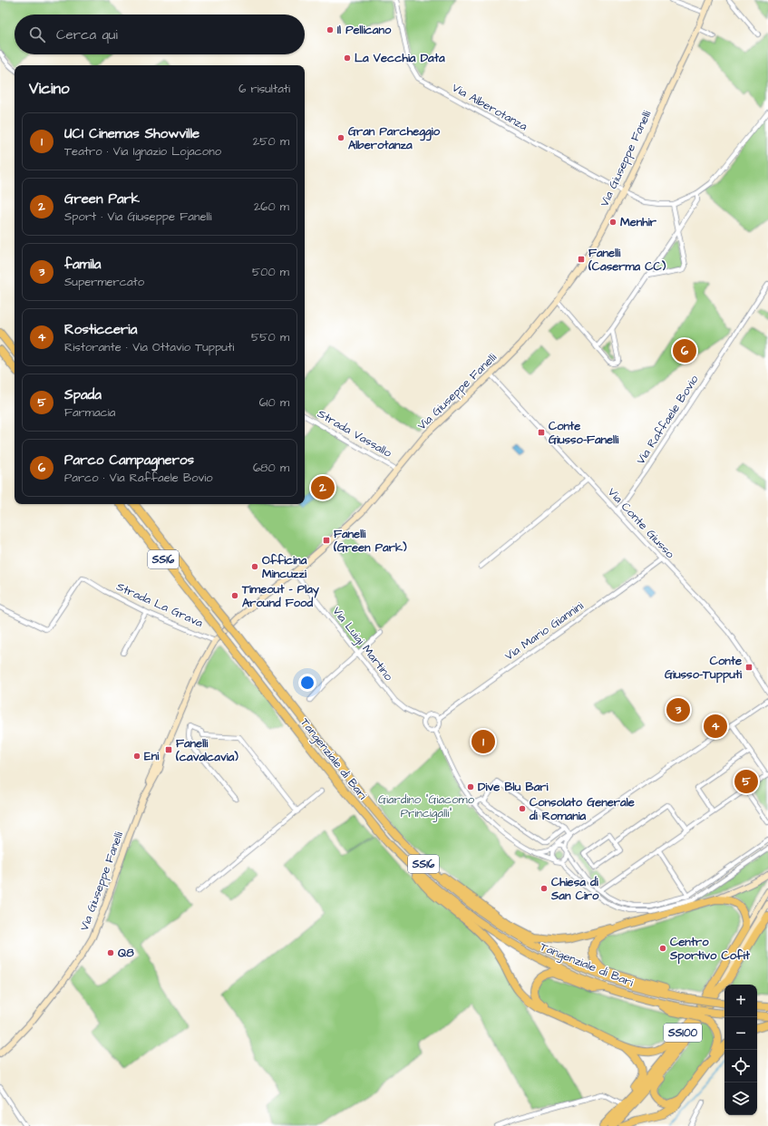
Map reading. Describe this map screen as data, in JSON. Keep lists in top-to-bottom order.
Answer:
{
  "streets": {
    "highway": ["SS16", "Tangenziale di Bari", "SS100"],
    "street": [
      "Via Alberotanza",
      "Via Giuseppe Fanelli",
      "Via Raffaele Bovio",
      "Strada Vassallo",
      "Via Conte Giusso",
      "Strada La Grava",
      "Via Mario Giannini",
      "Via Luigi Martino"
    ]
  },
  "crossings": [
    ["Via Alberotanza", "Via Giuseppe Fanelli"],
    ["Via Giuseppe Fanelli", "Strada Vassallo"],
    ["Via Giuseppe Fanelli", "Via Conte Giusso"],
    ["Via Giuseppe Fanelli", "Strada La Grava"],
    ["Via Giuseppe Fanelli", "Via Luigi Martino"],
    ["Via Raffaele Bovio", "Via Conte Giusso"],
    ["Via Conte Giusso", "Via Mario Giannini"],
    ["Via Mario Giannini", "Via Luigi Martino"],
    ["Tangenziale di Bari", "SS100"]
  ],
  "parks": ["Giardino \"Giacomo Princigalli\""],
  "places": {
    "other": [
      "Il Pellicano",
      "La Vecchia Data",
      "Gran Parcheggio Alberotanza",
      "Menhir",
      "Officina Mincuzzi",
      "Timeout - Play Around Food",
      "Eni",
      "Dive Blu Bari",
      "Consolato Generale di Romania",
      "Chiesa di San Ciro",
      "Centro Sportivo Cofit",
      "Q8"
    ],
    "transit": [
      "Fanelli (Caserma CC)",
      "Conte Giusso-Fanelli",
      "Fanelli (Green Park)",
      "Conte Giusso-Tupputi",
      "Fanelli (cavalcavia)"
    ]
  },
  "page": {
    "search": "Cerca qui",
    "heading": ["Vicino", "6 risultati"],
    "list": [
      {
        "mark": "1",
        "name": "UCI Cinemas Showville",
        "note": "Teatro · Via Ignazio Lojacono",
        "value": "250 m"
      },
      {
        "mark": "2",
        "name": "Green Park",
        "note": "Sport · Via Giuseppe Fanelli",
        "value": "260 m"
      },
      {
        "mark": "3",
        "name": "famila",
        "note": "Supermercato",
        "value": "500 m"
      },
      {
        "mark": "4",
        "name": "Rosticceria",
        "note": "Ristorante · Via Ottavio Tupputi",
        "value": "550 m"
      },
      {
        "mark": "5",
        "name": "Spada",
        "note": "Farmacia",
        "value": "610 m"
      },
      {
        "mark": "6",
        "name": "Parco Campagneros",
        "note": "Parco · Via Raffaele Bovio",
        "value": "680 m"
      }
    ],
    "pins": [
      "6",
      "2",
      "3",
      "4",
      "1",
      "5"
    ],
    "map_buttons": ["+", "−"]
  }
}
